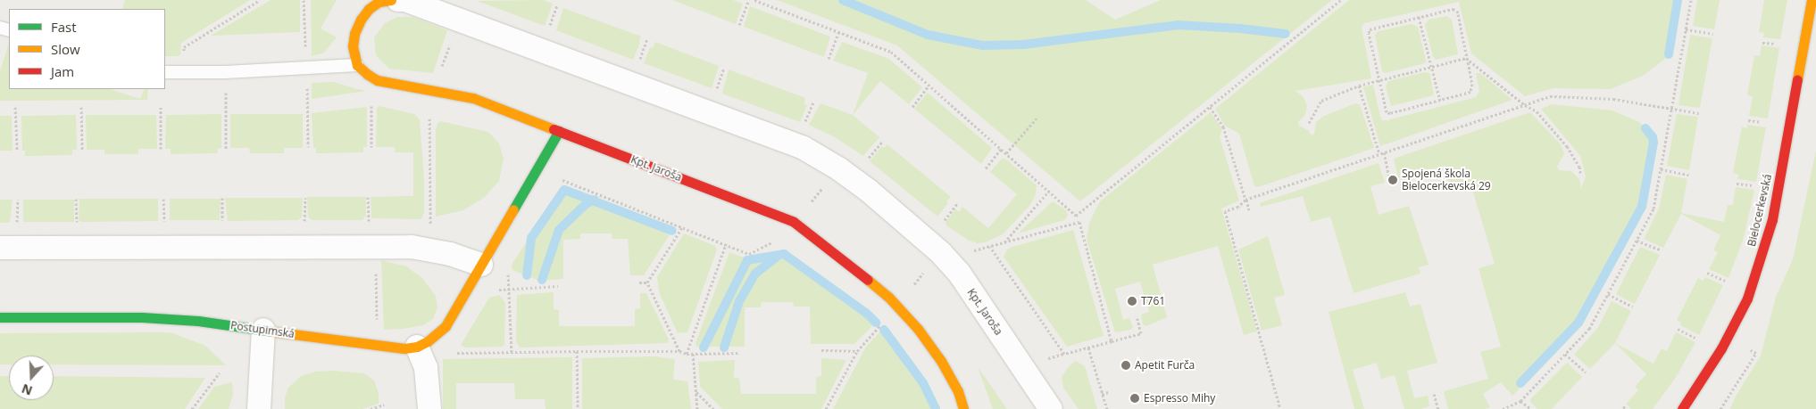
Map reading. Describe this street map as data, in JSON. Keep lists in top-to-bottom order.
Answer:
{
  "streets": {
    "street": ["Kpt. Jaroša", "Bielocerkevská", "Postupimská"]
  },
  "places": [
    "Spojená škola Bielocerkevská 29",
    "T761",
    "Apetit Furča",
    "Espresso Mihy"
  ],
  "legend": ["Fast", "Slow", "Jam"],
  "north": "bottom"
}
